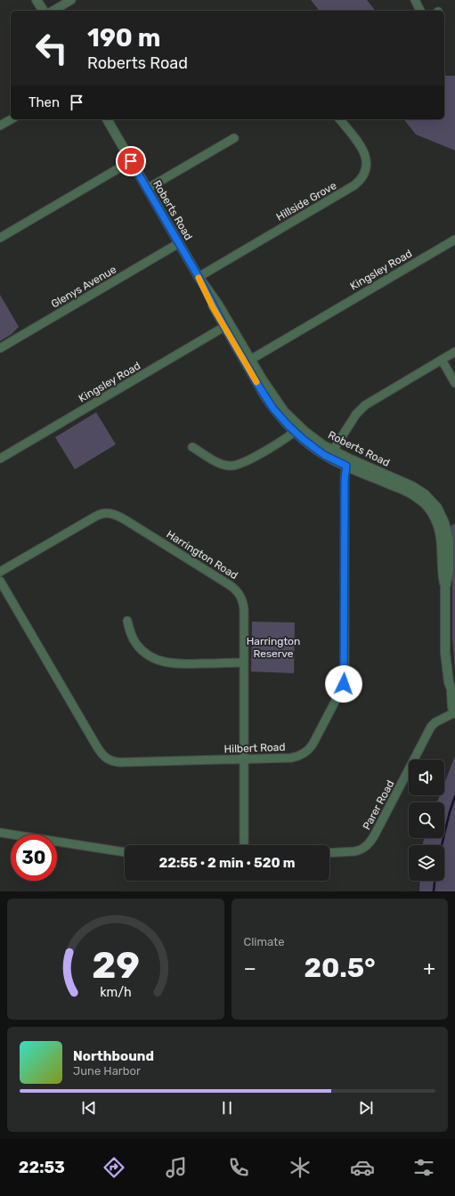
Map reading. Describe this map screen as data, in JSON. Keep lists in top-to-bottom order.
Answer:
{
  "streets": {
    "street": [
      "Hillside Grove",
      "Roberts Road",
      "Kingsley Road",
      "Glenys Avenue",
      "Harrington Road",
      "Hilbert Road",
      "Parer Road"
    ]
  },
  "crossings": [
    ["Hillside Grove", "Roberts Road"],
    ["Roberts Road", "Kingsley Road"],
    ["Roberts Road", "Glenys Avenue"],
    ["Roberts Road", "Hilbert Road"],
    ["Roberts Road", "Parer Road"],
    ["Harrington Road", "Hilbert Road"]
  ],
  "parks": ["Harrington Reserve"],
  "page": {
    "turn": ["190 m", "Roberts Road"],
    "then": "Then",
    "limit": "30",
    "trip": "22:55 · 2 min · 520 m",
    "tile": "Climate",
    "heat": ["−", "20.5°", "+"],
    "song": ["Northbound", "June Harbor"],
    "tabs": "22:53",
    "gauge": ["29", "km/h"]
  }
}
